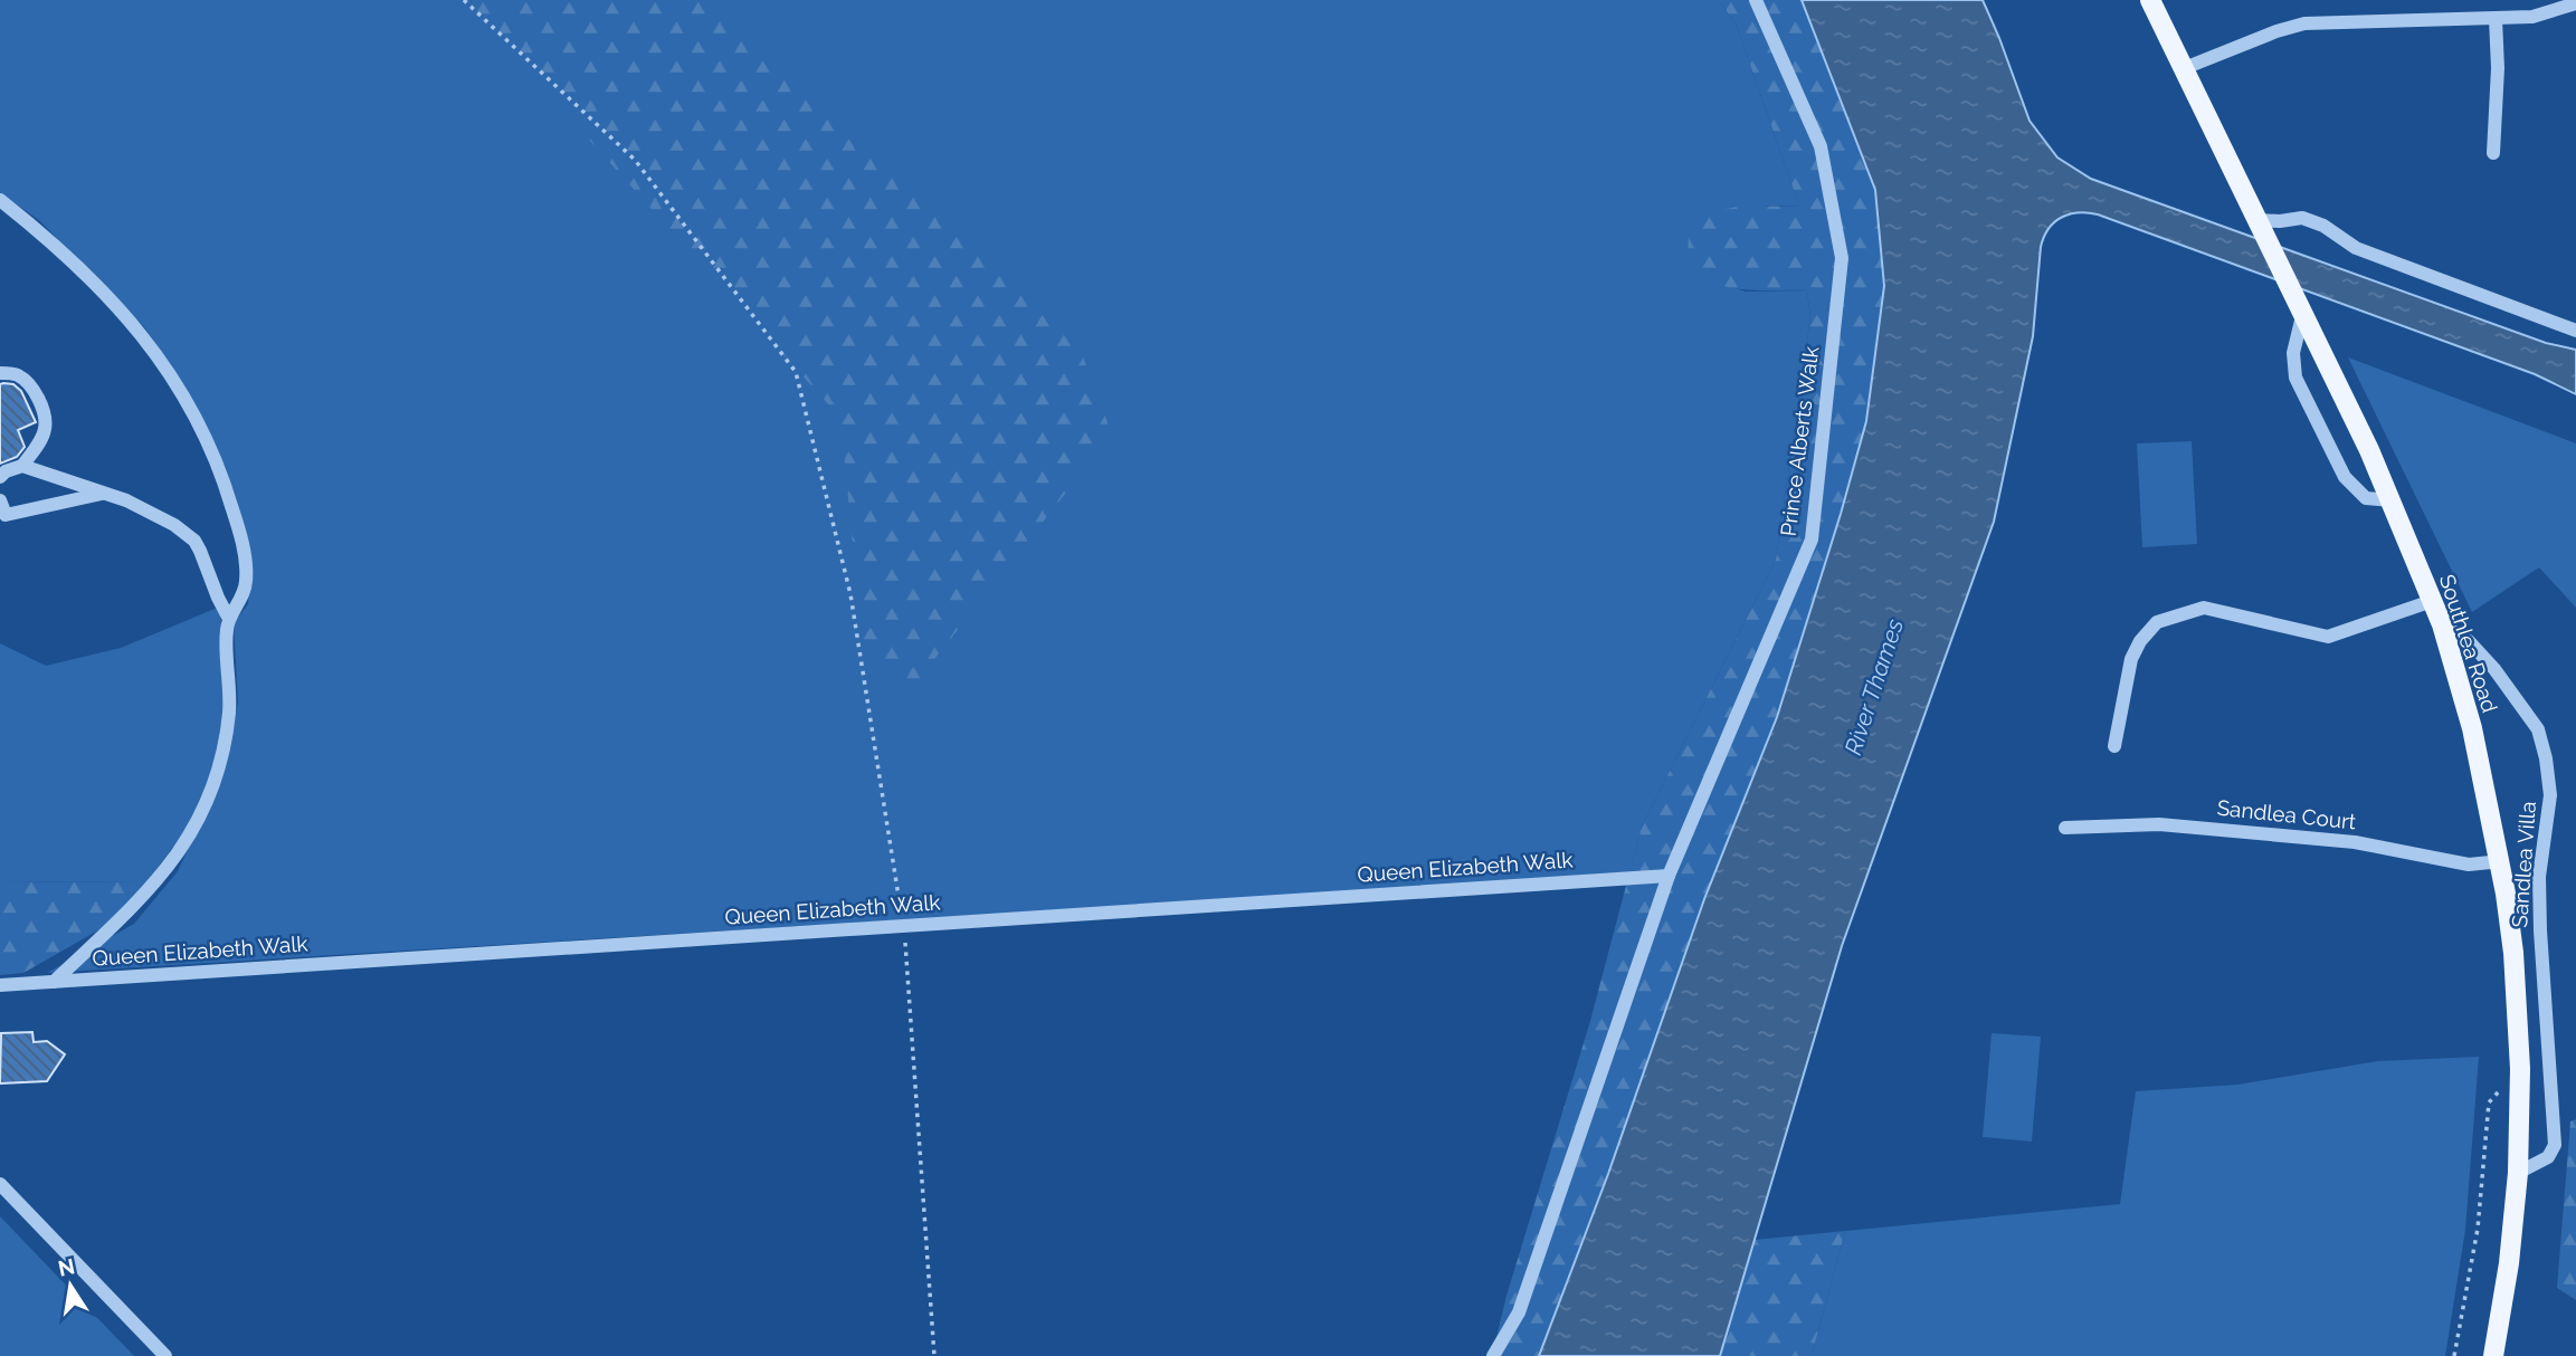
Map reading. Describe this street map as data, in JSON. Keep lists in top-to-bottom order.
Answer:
{
  "streets": {
    "main road": ["Southlea Road"],
    "street": [
      "Prince Alberts Walk",
      "Sandlea Court",
      "Sandlea Villa",
      "Queen Elizabeth Walk"
    ]
  },
  "crossings": [
    ["Prince Alberts Walk", "Queen Elizabeth Walk"],
    ["Southlea Road", "Sandlea Court"],
    ["Southlea Road", "Sandlea Villa"]
  ],
  "water": ["River Thames"],
  "north": "top"
}
